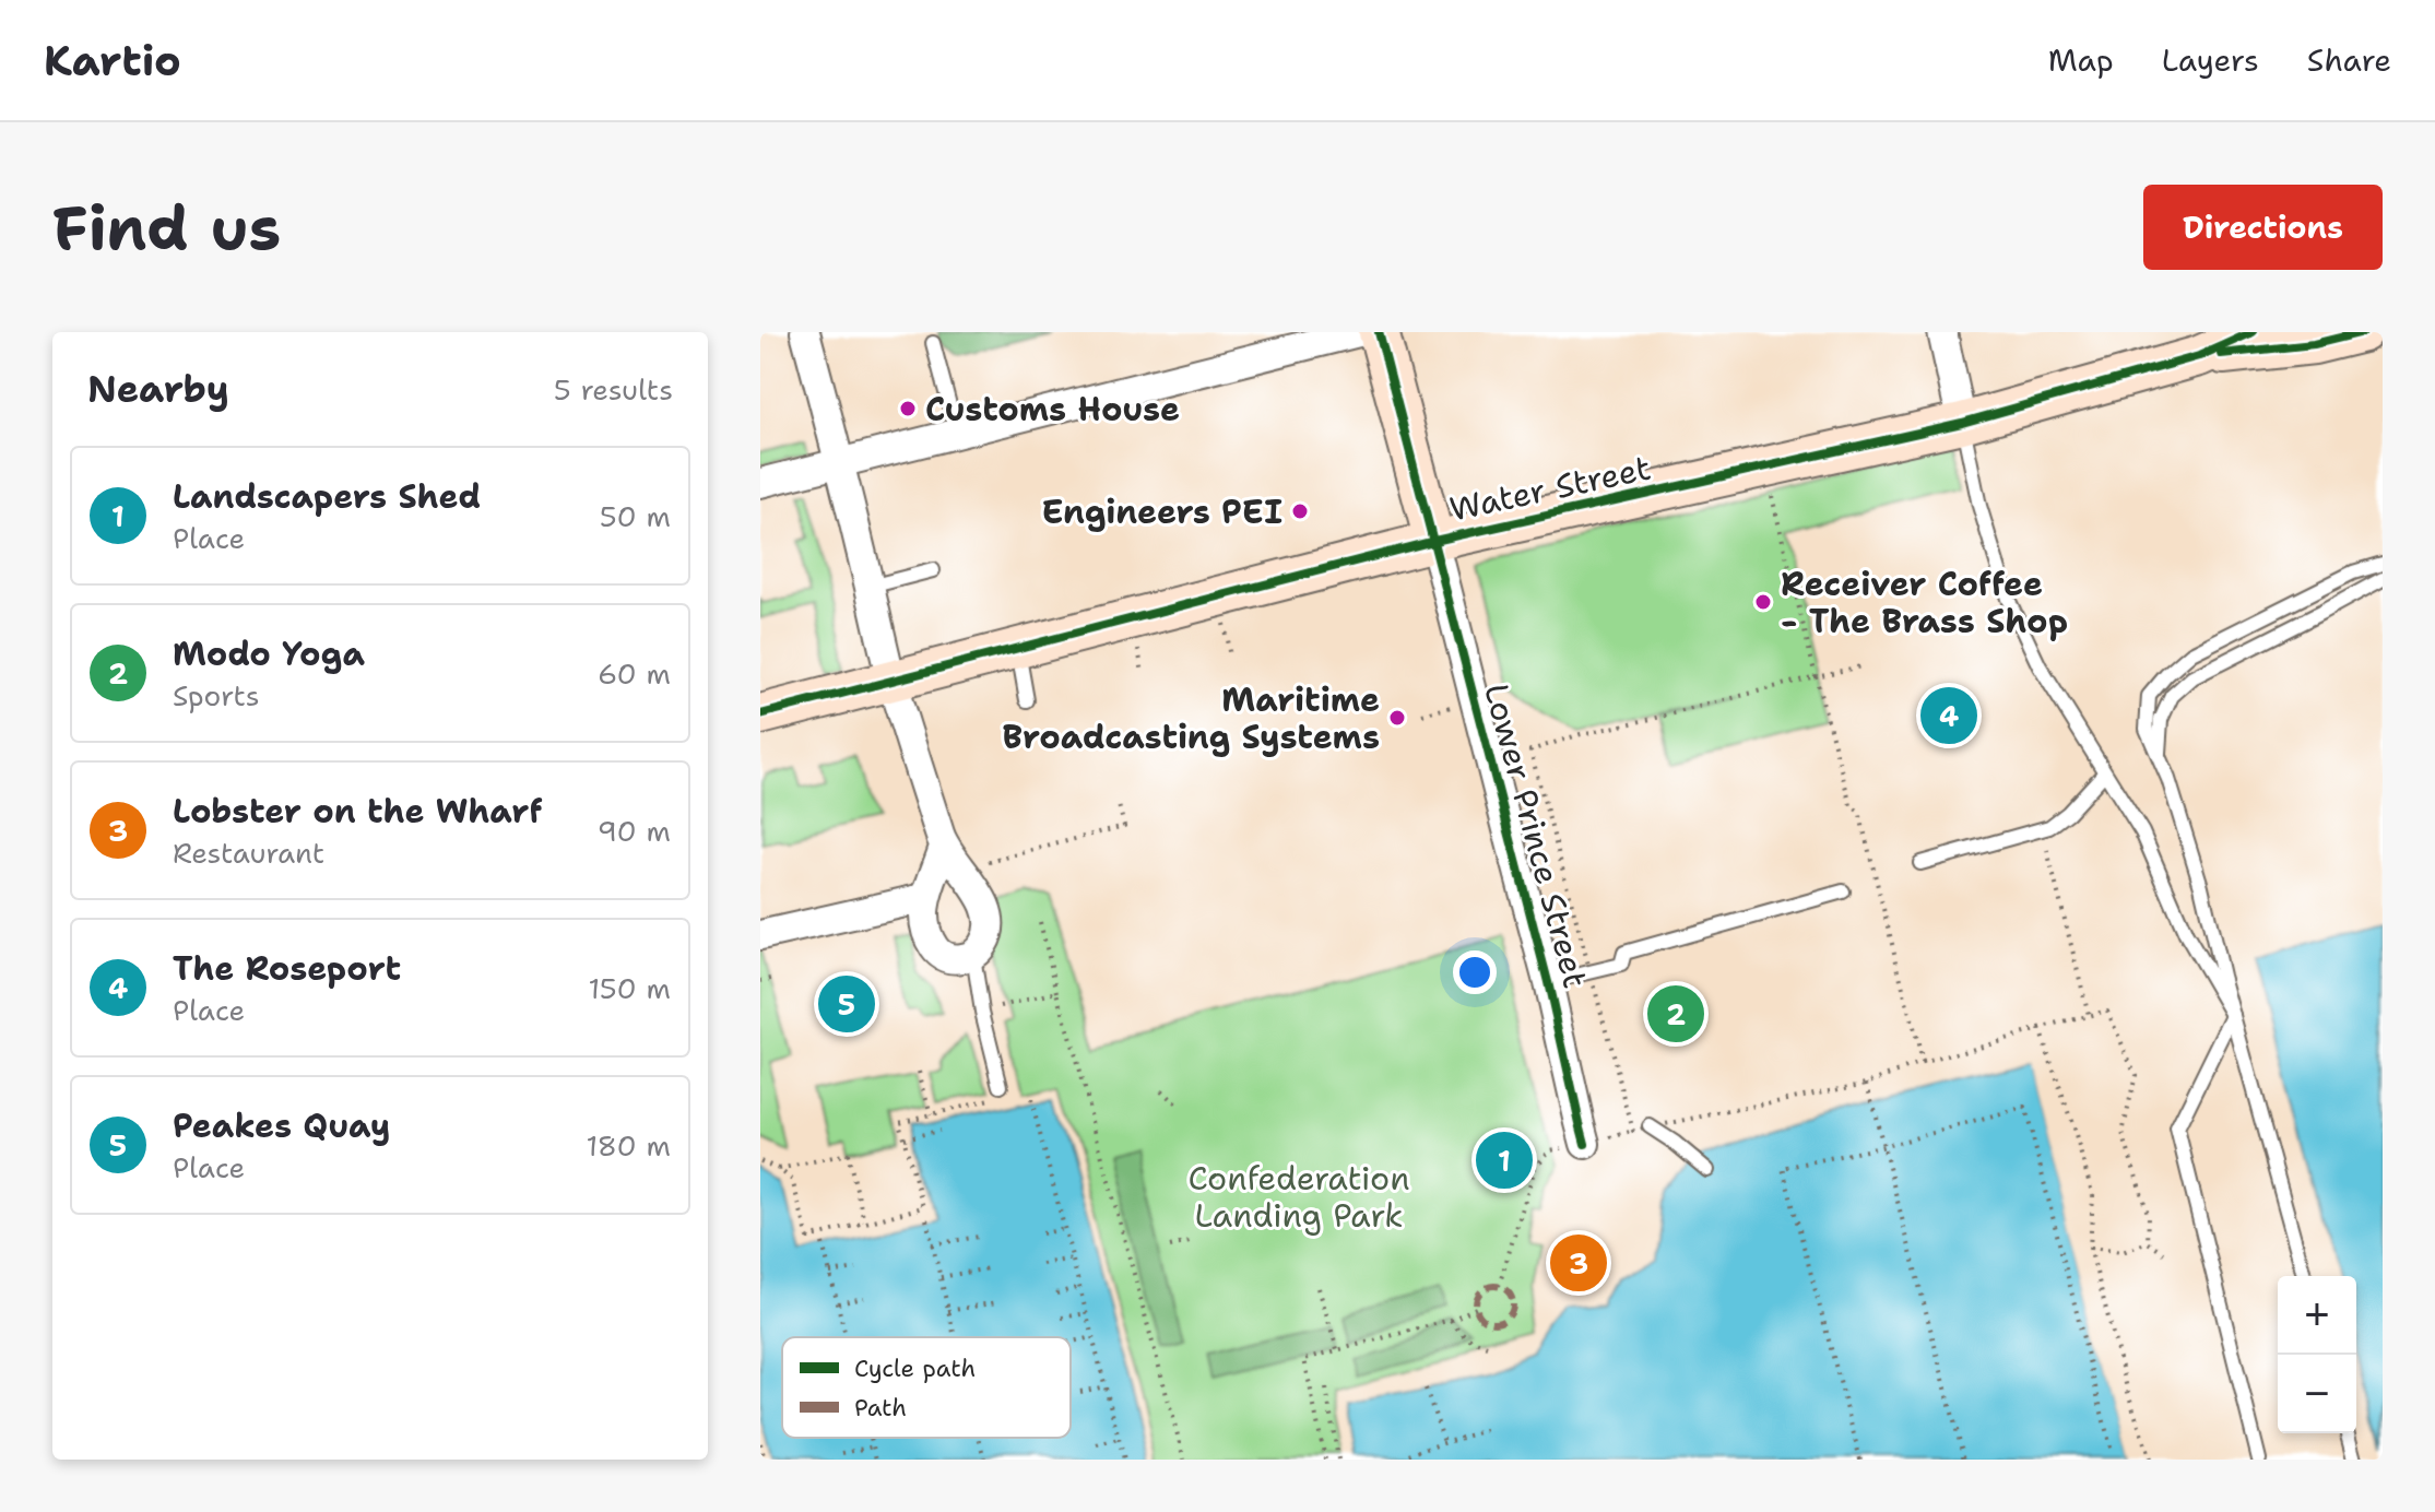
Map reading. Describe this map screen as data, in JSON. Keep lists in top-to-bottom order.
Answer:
{
  "streets": {
    "street": ["Water Street", "Lower Prince Street"]
  },
  "crossings": [
    ["Water Street", "Lower Prince Street"]
  ],
  "parks": ["Confederation Landing Park"],
  "places": [
    "Customs House",
    "Engineers PEI",
    "Receiver Coffee - The Brass Shop",
    "Maritime Broadcasting Systems"
  ],
  "legend": ["Cycle path", "Path"],
  "page": {
    "header": "Kartio",
    "nav": ["Map", "Layers", "Share"],
    "buttons": "Directions",
    "title": "Find us",
    "heading": ["Nearby", "5 results"],
    "list": [
      {
        "mark": "1",
        "name": "Landscapers Shed",
        "note": "Place",
        "value": "50 m"
      },
      {
        "mark": "2",
        "name": "Modo Yoga",
        "note": "Sports",
        "value": "60 m"
      },
      {
        "mark": "3",
        "name": "Lobster on the Wharf",
        "note": "Restaurant",
        "value": "90 m"
      },
      {
        "mark": "4",
        "name": "The Roseport",
        "note": "Place",
        "value": "150 m"
      },
      {
        "mark": "5",
        "name": "Peakes Quay",
        "note": "Place",
        "value": "180 m"
      }
    ],
    "pins": [
      "4",
      "5",
      "2",
      "1",
      "3"
    ],
    "map_buttons": ["+", "−"]
  }
}
